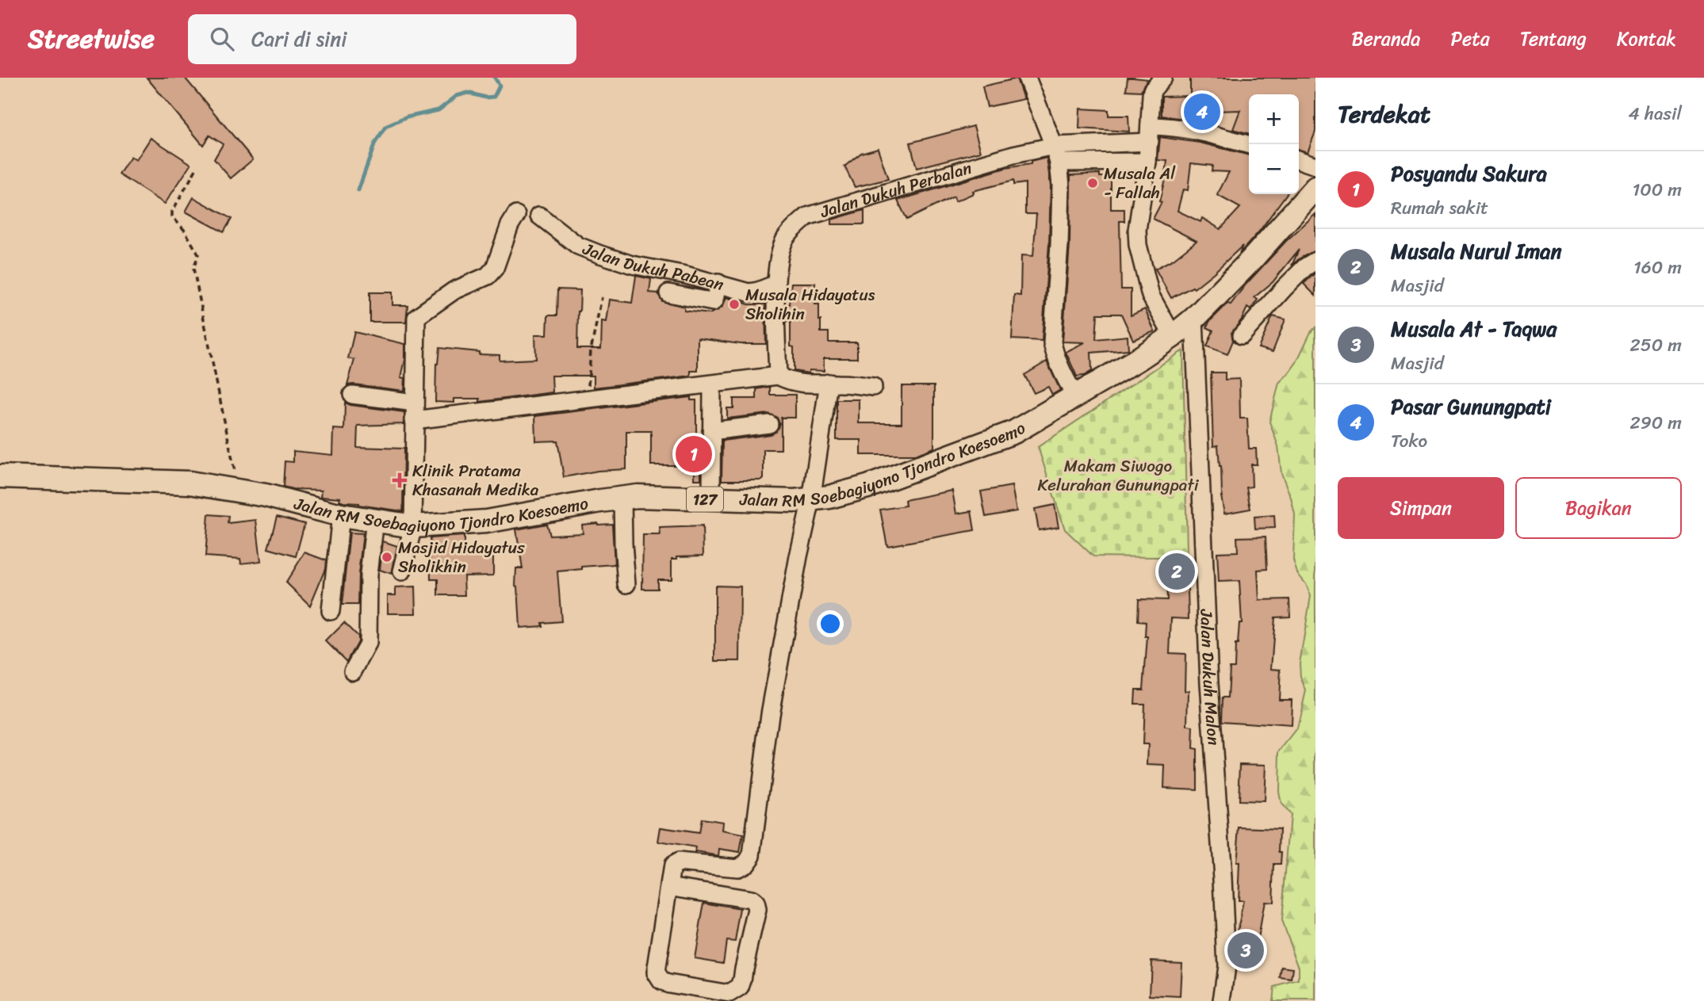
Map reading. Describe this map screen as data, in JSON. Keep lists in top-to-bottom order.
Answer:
{
  "streets": {
    "main road": ["Jalan RM Soebagiyono Tjondro Koesoemo", "127"],
    "street": ["Jalan Dukuh Perbalan", "Jalan Dukuh Pabean", "Jalan Dukuh Malon"]
  },
  "crossings": [
    ["Jalan Dukuh Perbalan", "Jalan Dukuh Pabean"],
    ["Jalan RM Soebagiyono Tjondro Koesoemo", "Jalan Dukuh Malon"]
  ],
  "parks": ["Makam Siwogo Kelurahan Gunungpati"],
  "places": {
    "other": ["Musala Al - Fallah", "Musala Hidayatus Sholihin", "Masjid Hidayatus Sholikhin"],
    "health": ["Klinik Pratama Khasanah Medika"]
  },
  "page": {
    "header": "Streetwise",
    "search": "Cari di sini",
    "nav": [
      "Beranda",
      "Peta",
      "Tentang",
      "Kontak"
    ],
    "heading": ["Terdekat", "4 hasil"],
    "pins": [
      "4",
      "1",
      "2",
      "3"
    ],
    "map_buttons": ["+", "−"],
    "list": [
      {
        "mark": "1",
        "name": "Posyandu Sakura",
        "note": "Rumah sakit",
        "value": "100 m"
      },
      {
        "mark": "2",
        "name": "Musala Nurul Iman",
        "note": "Masjid",
        "value": "160 m"
      },
      {
        "mark": "3",
        "name": "Musala At - Taqwa",
        "note": "Masjid",
        "value": "250 m"
      },
      {
        "mark": "4",
        "name": "Pasar Gunungpati",
        "note": "Toko",
        "value": "290 m"
      }
    ],
    "buttons": ["Simpan", "Bagikan"]
  }
}
